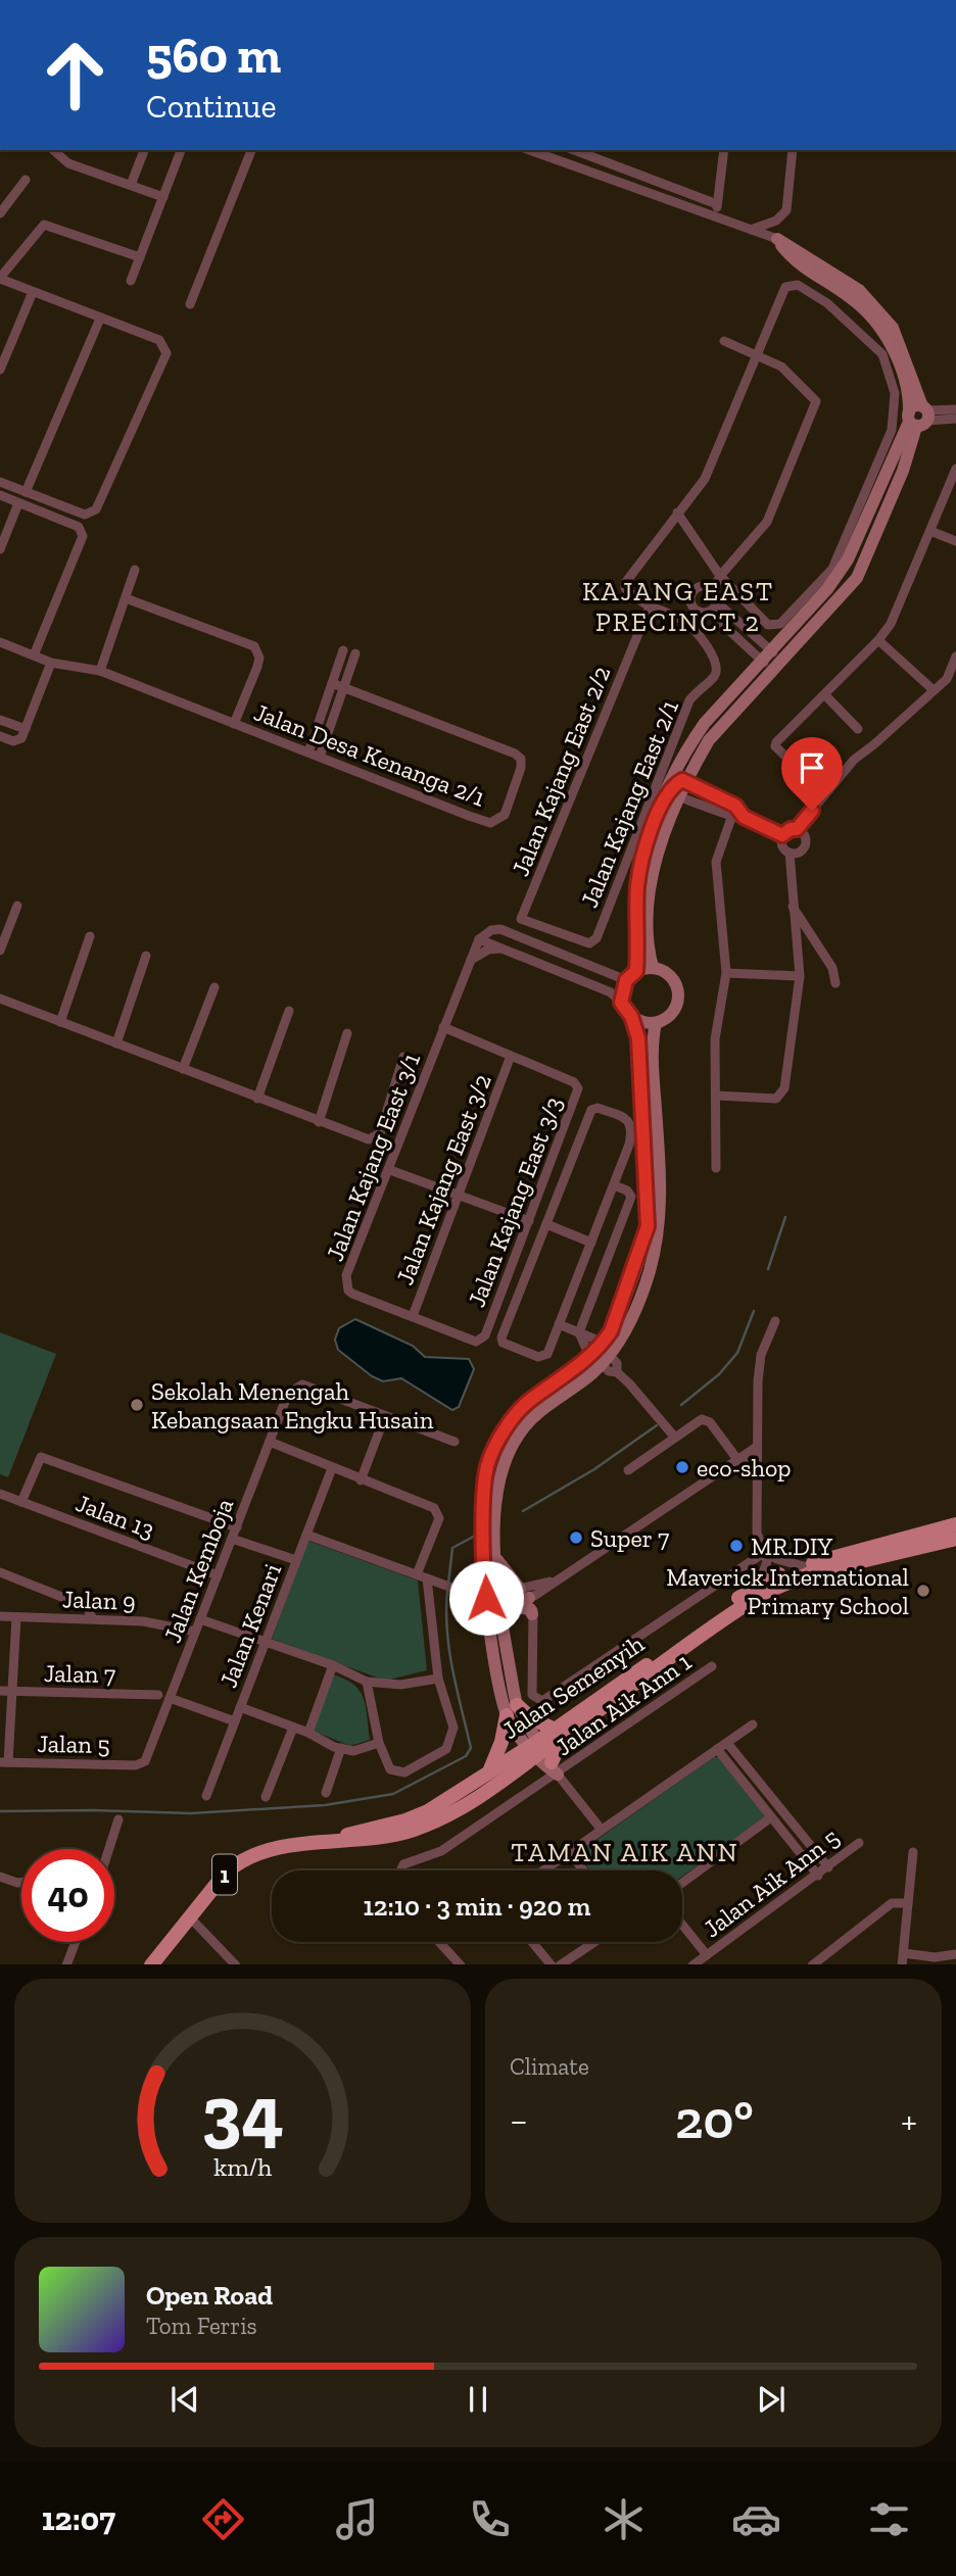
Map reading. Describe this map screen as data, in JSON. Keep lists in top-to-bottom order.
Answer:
{
  "streets": {
    "main road": ["Jalan Semenyih", "1"],
    "street": [
      "Jalan Desa Kenanga 2/1",
      "Jalan Kajang East 2/2",
      "Jalan Kajang East 2/1",
      "Jalan Kajang East 3/1",
      "Jalan Kajang East 3/2",
      "Jalan Kajang East 3/3",
      "Jalan 13",
      "Jalan Kemboja",
      "Jalan 9",
      "Jalan Kenari",
      "Jalan 7",
      "Jalan Aik Ann 1",
      "Jalan 5",
      "Jalan Aik Ann 5"
    ]
  },
  "crossings": [
    ["Jalan Kajang East 2/2", "Jalan Kajang East 2/1"],
    ["Jalan Kajang East 3/1", "Jalan Kajang East 3/2"],
    ["Jalan Kajang East 3/1", "Jalan Kajang East 3/3"],
    ["Jalan Kajang East 3/2", "Jalan Kajang East 3/3"],
    ["Jalan 13", "Jalan Kemboja"],
    ["Jalan Kemboja", "Jalan 9"],
    ["Jalan Kemboja", "Jalan 5"],
    ["Jalan Semenyih", "Jalan Aik Ann 1"]
  ],
  "districts": ["KAJANG EAST PRECINCT 2", "TAMAN AIK ANN"],
  "places": [
    "Sekolah Menengah Kebangsaan Engku Husain",
    "eco-shop",
    "Super 7",
    "MR.DIY",
    "Maverick International Primary School"
  ],
  "page": {
    "turn": ["560 m", "Continue"],
    "limit": "40",
    "trip": "12:10 · 3 min · 920 m",
    "tile": "Climate",
    "heat": ["−", "20°", "+"],
    "song": ["Open Road", "Tom Ferris"],
    "tabs": "12:07",
    "gauge": ["34", "km/h"]
  }
}
